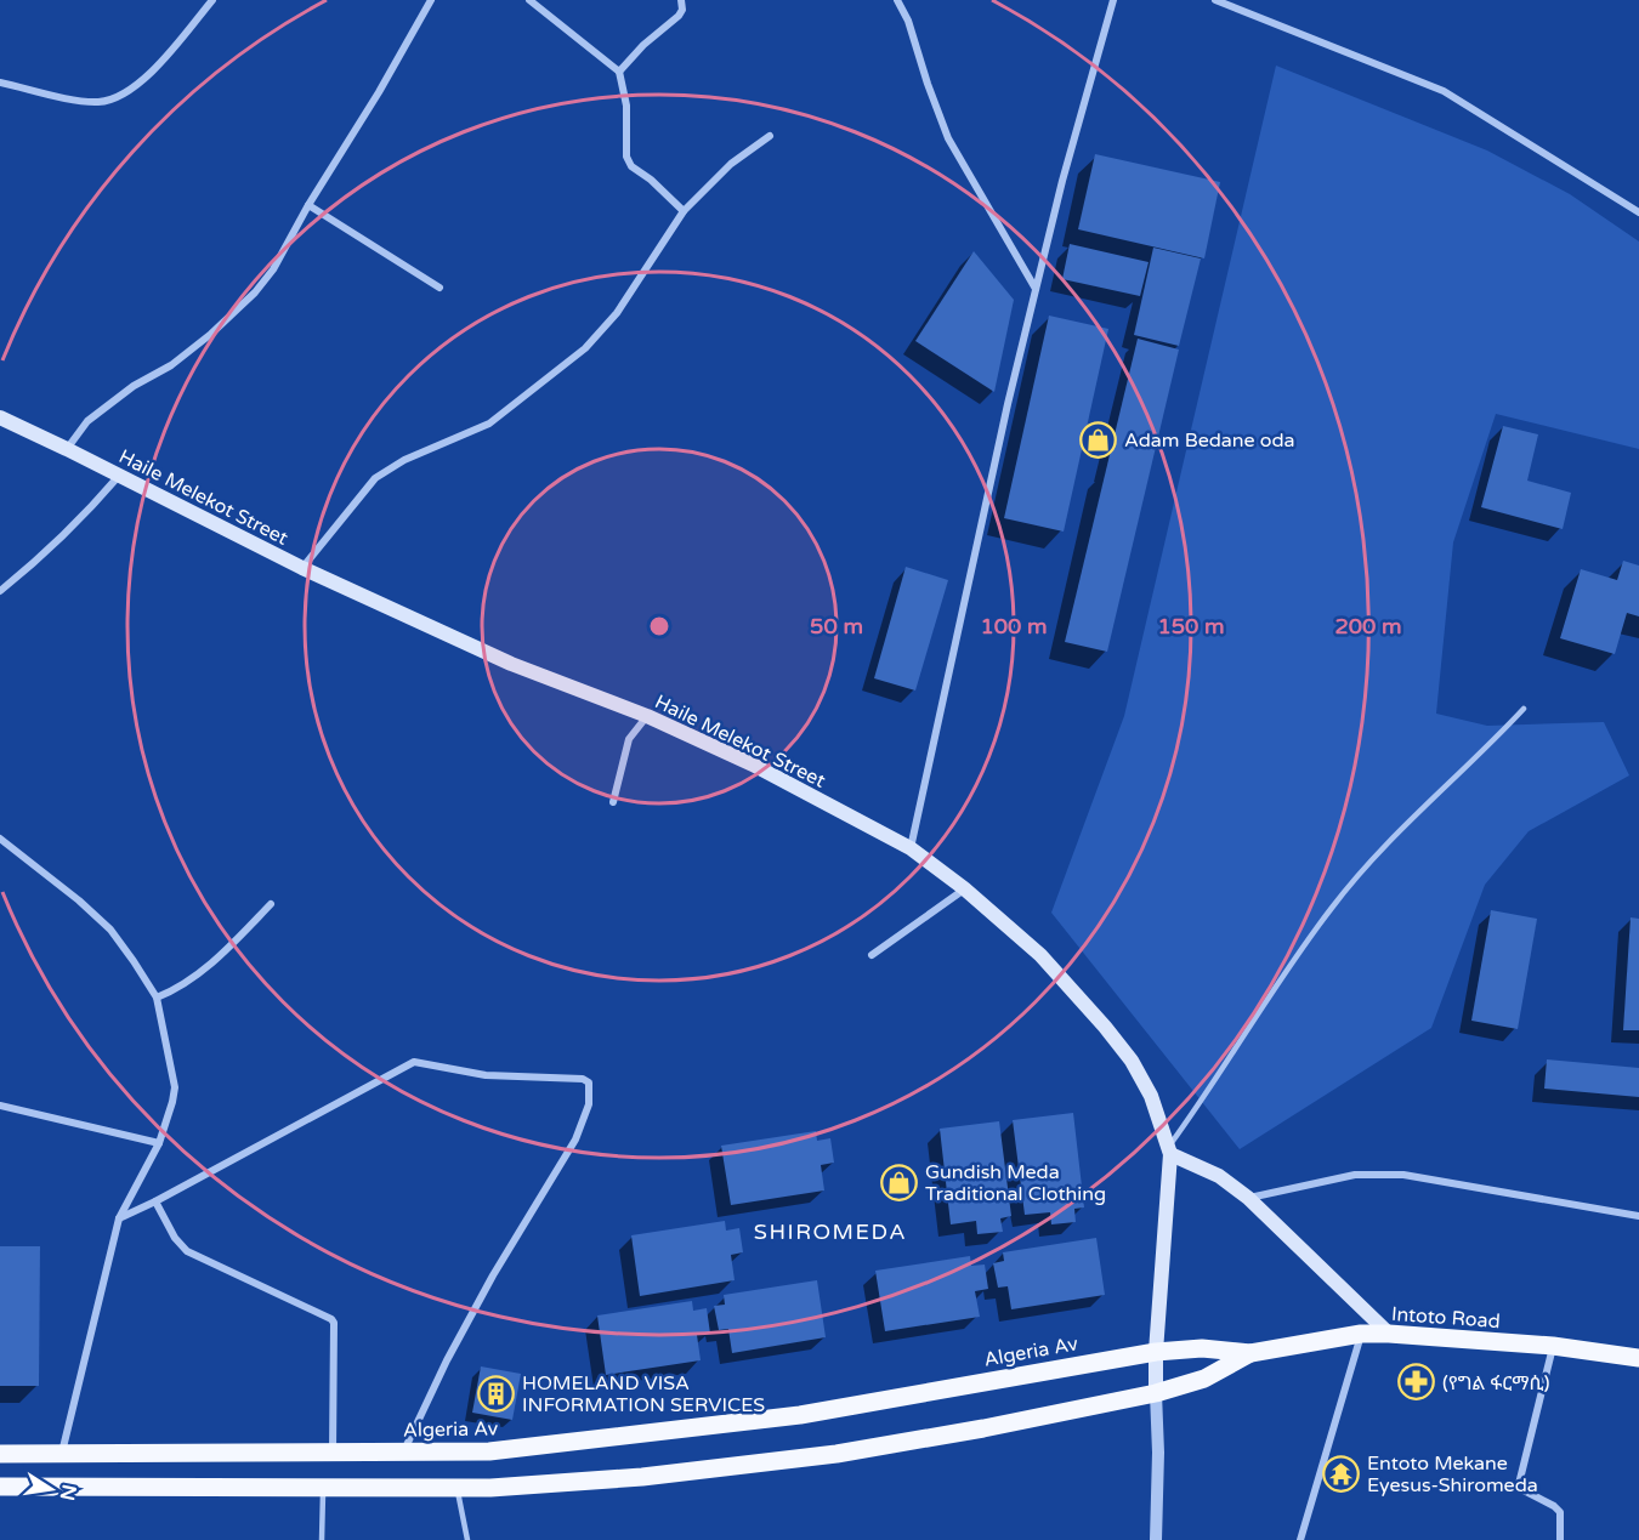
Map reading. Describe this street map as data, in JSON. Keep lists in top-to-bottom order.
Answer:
{
  "streets": {
    "main road": ["Haile Melekot Street", "Intoto Road", "Algeria Av"]
  },
  "crossings": [
    ["Haile Melekot Street", "Algeria Av"],
    ["Intoto Road", "Algeria Av"]
  ],
  "districts": ["SHIROMEDA"],
  "places": {
    "shop": ["Adam Bedane oda", "Gundish Meda Traditional Clothing"],
    "pharmacy": ["(የግል ፋርማሲ)"],
    "building": ["HOMELAND VISA INFORMATION SERVICES"],
    "temple": ["Entoto Mekane Eyesus-Shiromeda"]
  },
  "north": "right",
  "rings": [
    "50 m",
    "100 m",
    "150 m",
    "200 m"
  ]
}
